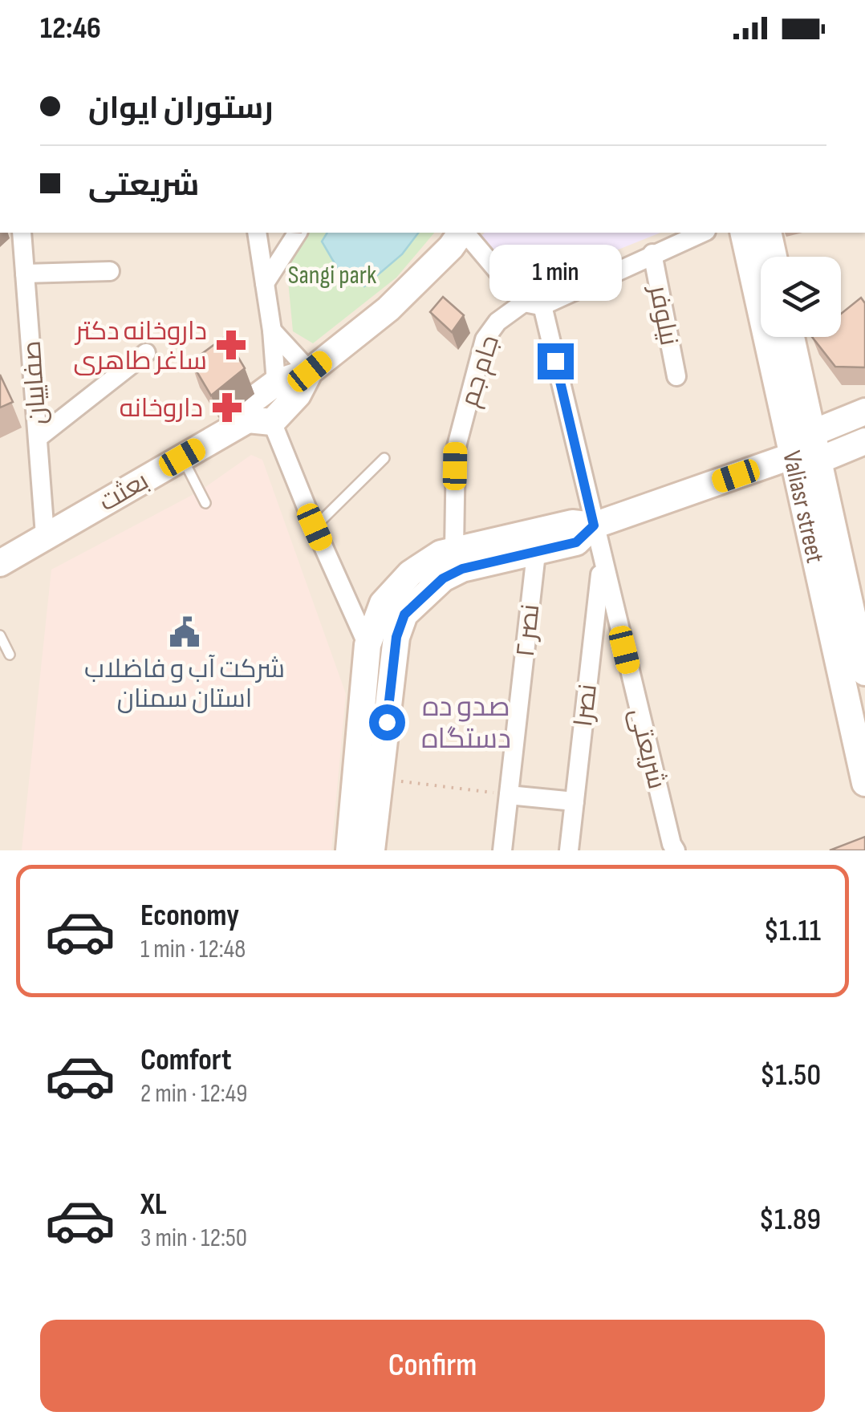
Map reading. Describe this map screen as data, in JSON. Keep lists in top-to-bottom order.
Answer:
{
  "streets": {
    "street": [
      "نیلوفر",
      "جام جم",
      "صفاییان",
      "بعثت",
      "Valiasr street",
      "نصر ۲",
      "نصرا",
      "شریعتی"
    ]
  },
  "crossings": [
    ["جام جم", "شریعتی"],
    ["صفاییان", "بعثت"],
    ["نصرا", "شریعتی"]
  ],
  "districts": ["صدو ده دستگاه"],
  "parks": ["Sangi park"],
  "places": {
    "pharmacy": ["داروخانه دکتر ساغر طاهری", "داروخانه"],
    "public building": ["شرکت آب و فاضلاب استان سمنان"]
  },
  "page": {
    "status": "12:46",
    "banner": ["رستوران ایوان", "شریعتی"],
    "bubble": "1 min",
    "list": [
      {
        "name": "Economy",
        "note": "1 min · 12:48",
        "value": "$1.11"
      },
      {
        "name": "Comfort",
        "note": "2 min · 12:49",
        "value": "$1.50"
      },
      {
        "name": "XL",
        "note": "3 min · 12:50",
        "value": "$1.89"
      }
    ],
    "buttons": "Confirm"
  }
}
